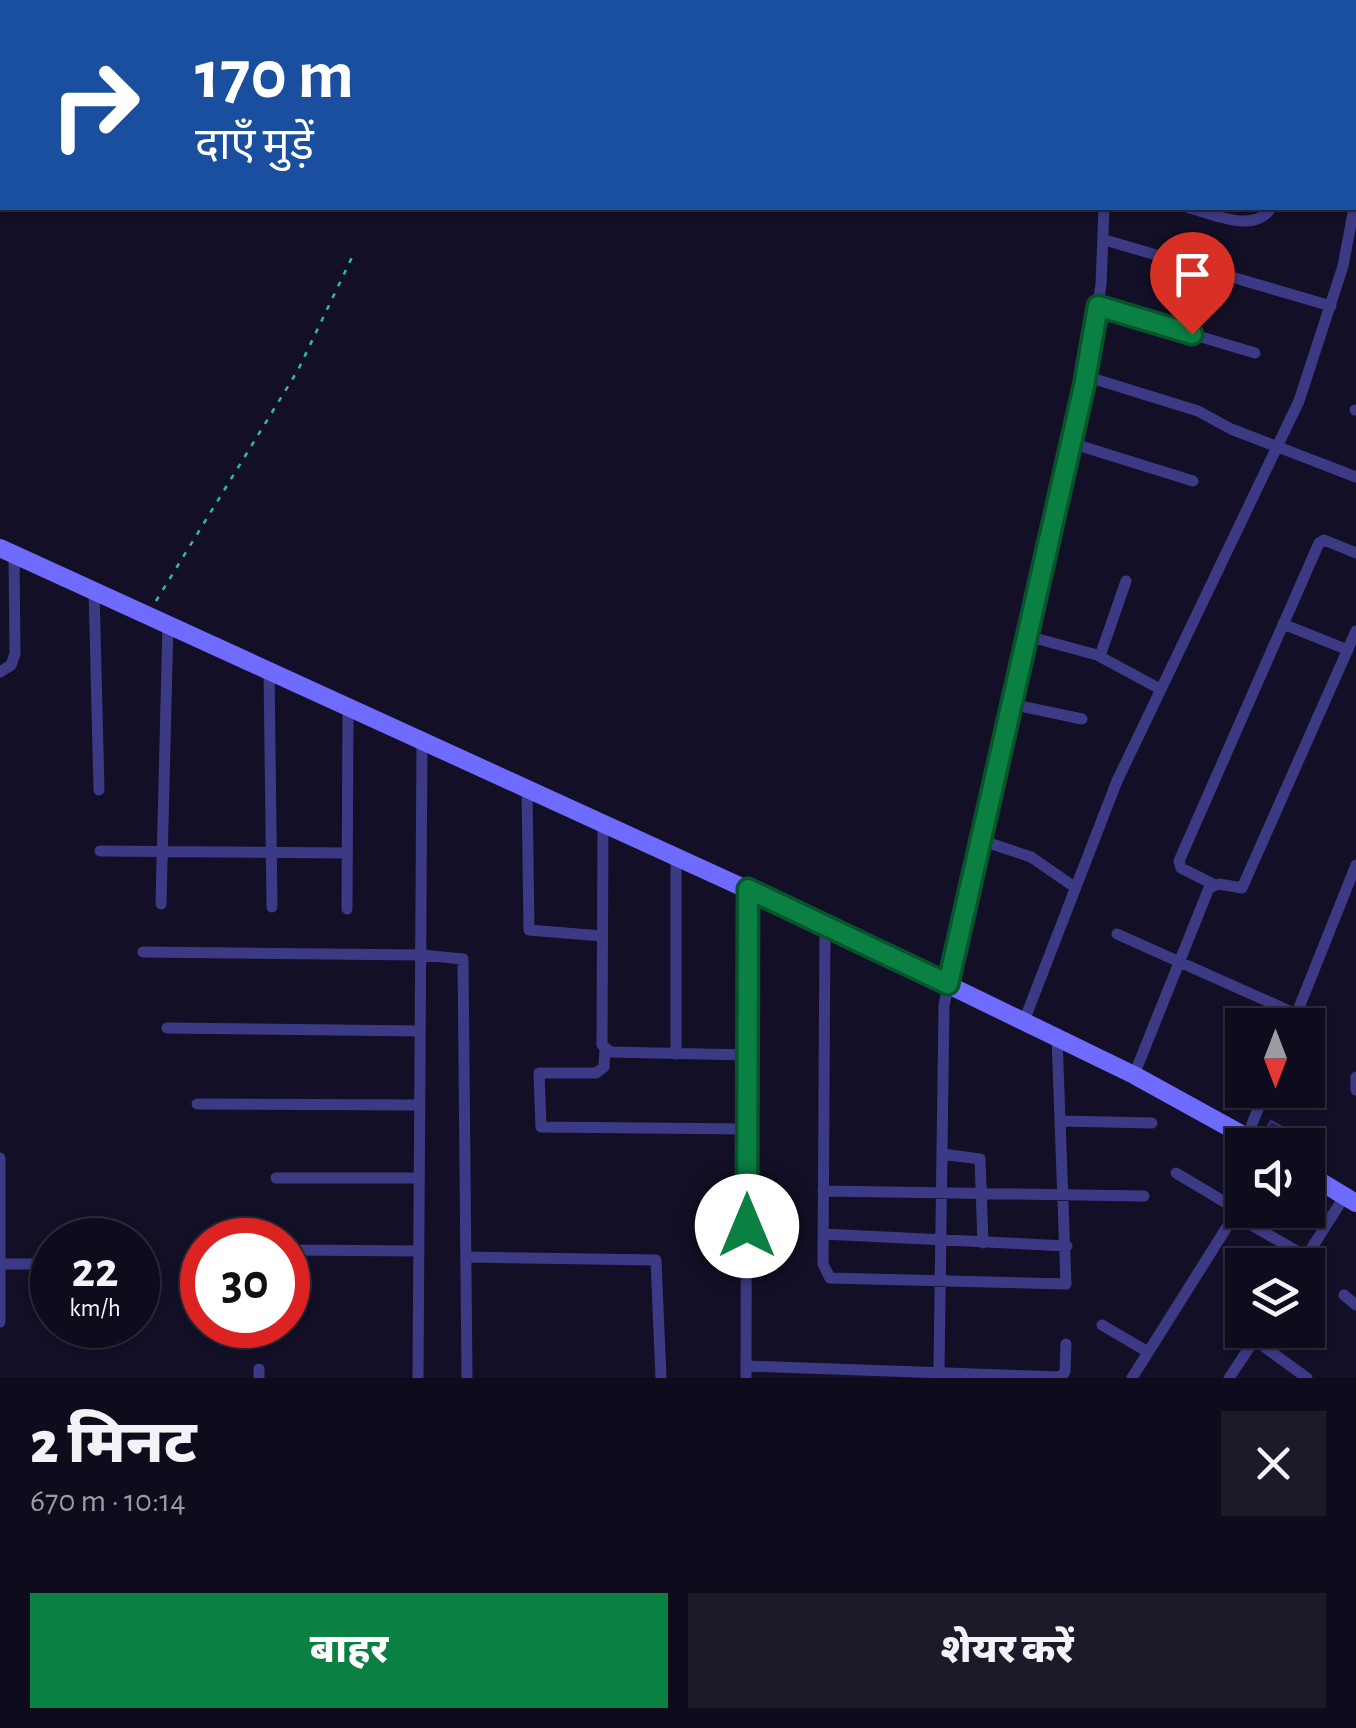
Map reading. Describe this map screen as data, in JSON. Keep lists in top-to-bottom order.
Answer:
{
  "north": "bottom",
  "page": {
    "turn": ["170 m", "दाएँ मुड़ें"],
    "speed": "22 km/h",
    "limit": "30",
    "heading": ["2 मिनट", "670 m · 10:14"],
    "buttons": ["बाहर", "शेयर करें"]
  }
}
